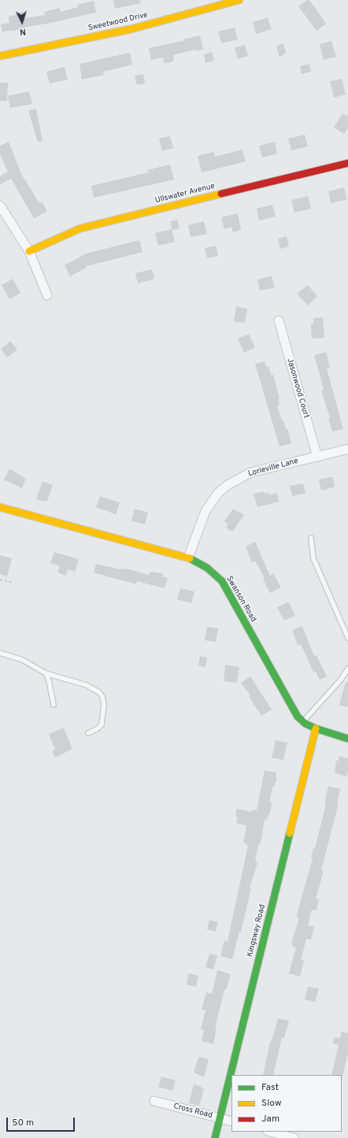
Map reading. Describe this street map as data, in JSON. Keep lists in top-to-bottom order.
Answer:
{
  "streets": {
    "street": [
      "Sweetwood Drive",
      "Ullswater Avenue",
      "Jasonwood Court",
      "Lorieville Lane",
      "Swanson Road",
      "Kingsway Road",
      "Cross Road"
    ]
  },
  "crossings": [
    ["Jasonwood Court", "Lorieville Lane"],
    ["Lorieville Lane", "Swanson Road"],
    ["Swanson Road", "Kingsway Road"],
    ["Kingsway Road", "Cross Road"]
  ],
  "legend": ["Fast", "Slow", "Jam"],
  "scale_bar": "50 m",
  "north": "bottom"
}
